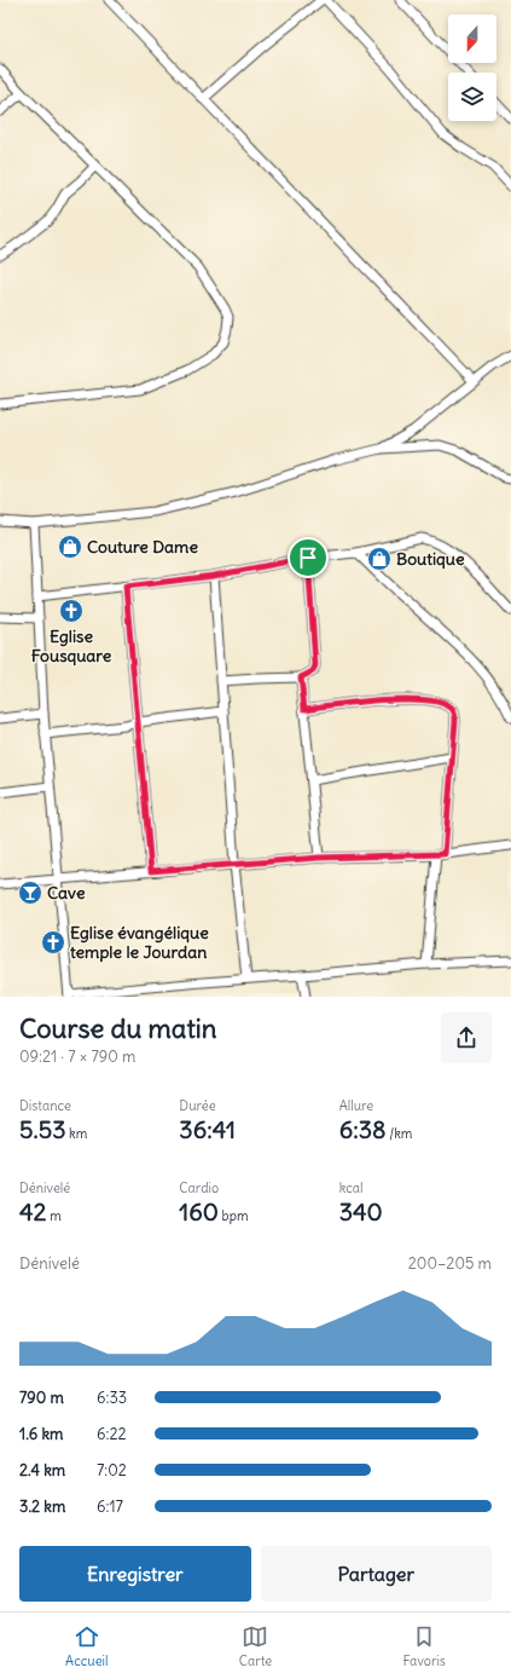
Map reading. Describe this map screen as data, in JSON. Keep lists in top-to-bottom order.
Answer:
{
  "places": {
    "shop": ["Couture Dame", "Boutique"],
    "church": ["Eglise Fousquare", "Eglise évangélique temple le Jourdan"],
    "bar": ["Cave"]
  },
  "north": "bottom",
  "page": {
    "heading": ["Course du matin", "09:21 · 7 × 790 m"],
    "stats": [
      ["Distance", "5.53 km"],
      ["Durée", "36:41"],
      ["Allure", "6:38 /km"],
      ["Dénivelé", "42 m"],
      ["Cardio", "160 bpm"],
      ["kcal", "340"]
    ],
    "chart": ["Dénivelé", "200–205 m"],
    "list": [
      {
        "name": "790 m",
        "note": "6:33"
      },
      {
        "name": "1.6 km",
        "note": "6:22"
      },
      {
        "name": "2.4 km",
        "note": "7:02"
      },
      {
        "name": "3.2 km",
        "note": "6:17"
      }
    ],
    "buttons": ["Enregistrer", "Partager"],
    "tabs": ["Accueil", "Carte", "Favoris"]
  }
}
